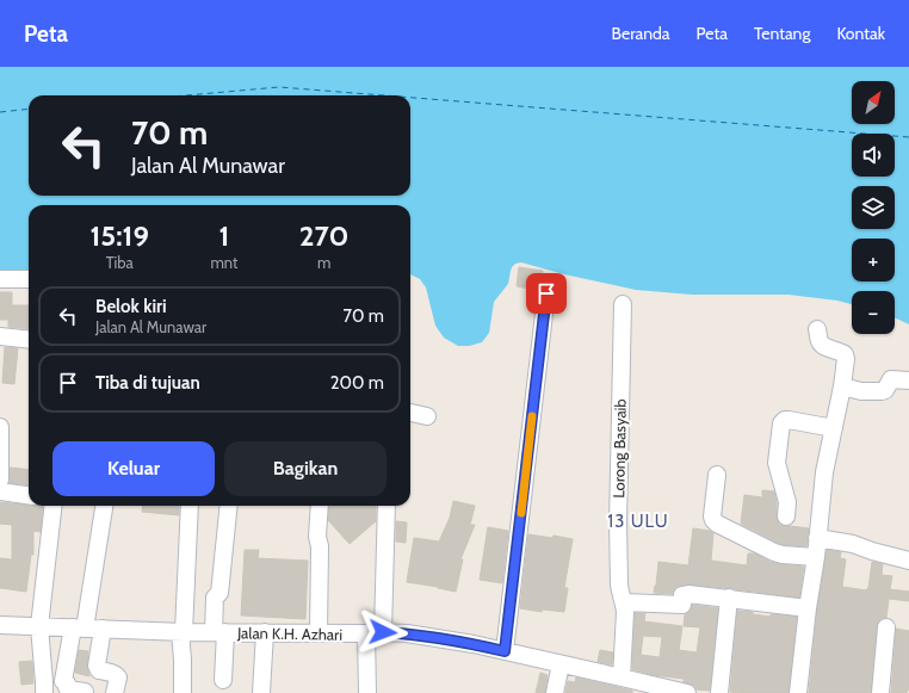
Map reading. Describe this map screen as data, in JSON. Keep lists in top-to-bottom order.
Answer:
{
  "streets": {
    "street": ["Lorong Basyaib", "Jalan K.H. Azhari"]
  },
  "crossings": [
    ["Lorong Basyaib", "Jalan K.H. Azhari"]
  ],
  "districts": ["13 ULU"],
  "north": "top right",
  "page": {
    "header": "Peta",
    "nav": [
      "Beranda",
      "Peta",
      "Tentang",
      "Kontak"
    ],
    "map_buttons": ["+", "−"],
    "turn": ["70 m", "Jalan Al Munawar"],
    "eta": [
      "15:19",
      "Tiba",
      "1",
      "mnt",
      "270",
      "m"
    ],
    "list": [
      {
        "name": "Belok kiri",
        "note": "Jalan Al Munawar",
        "value": "70 m"
      },
      {
        "name": "Tiba di tujuan",
        "value": "200 m"
      }
    ],
    "buttons": ["Keluar", "Bagikan"]
  }
}
